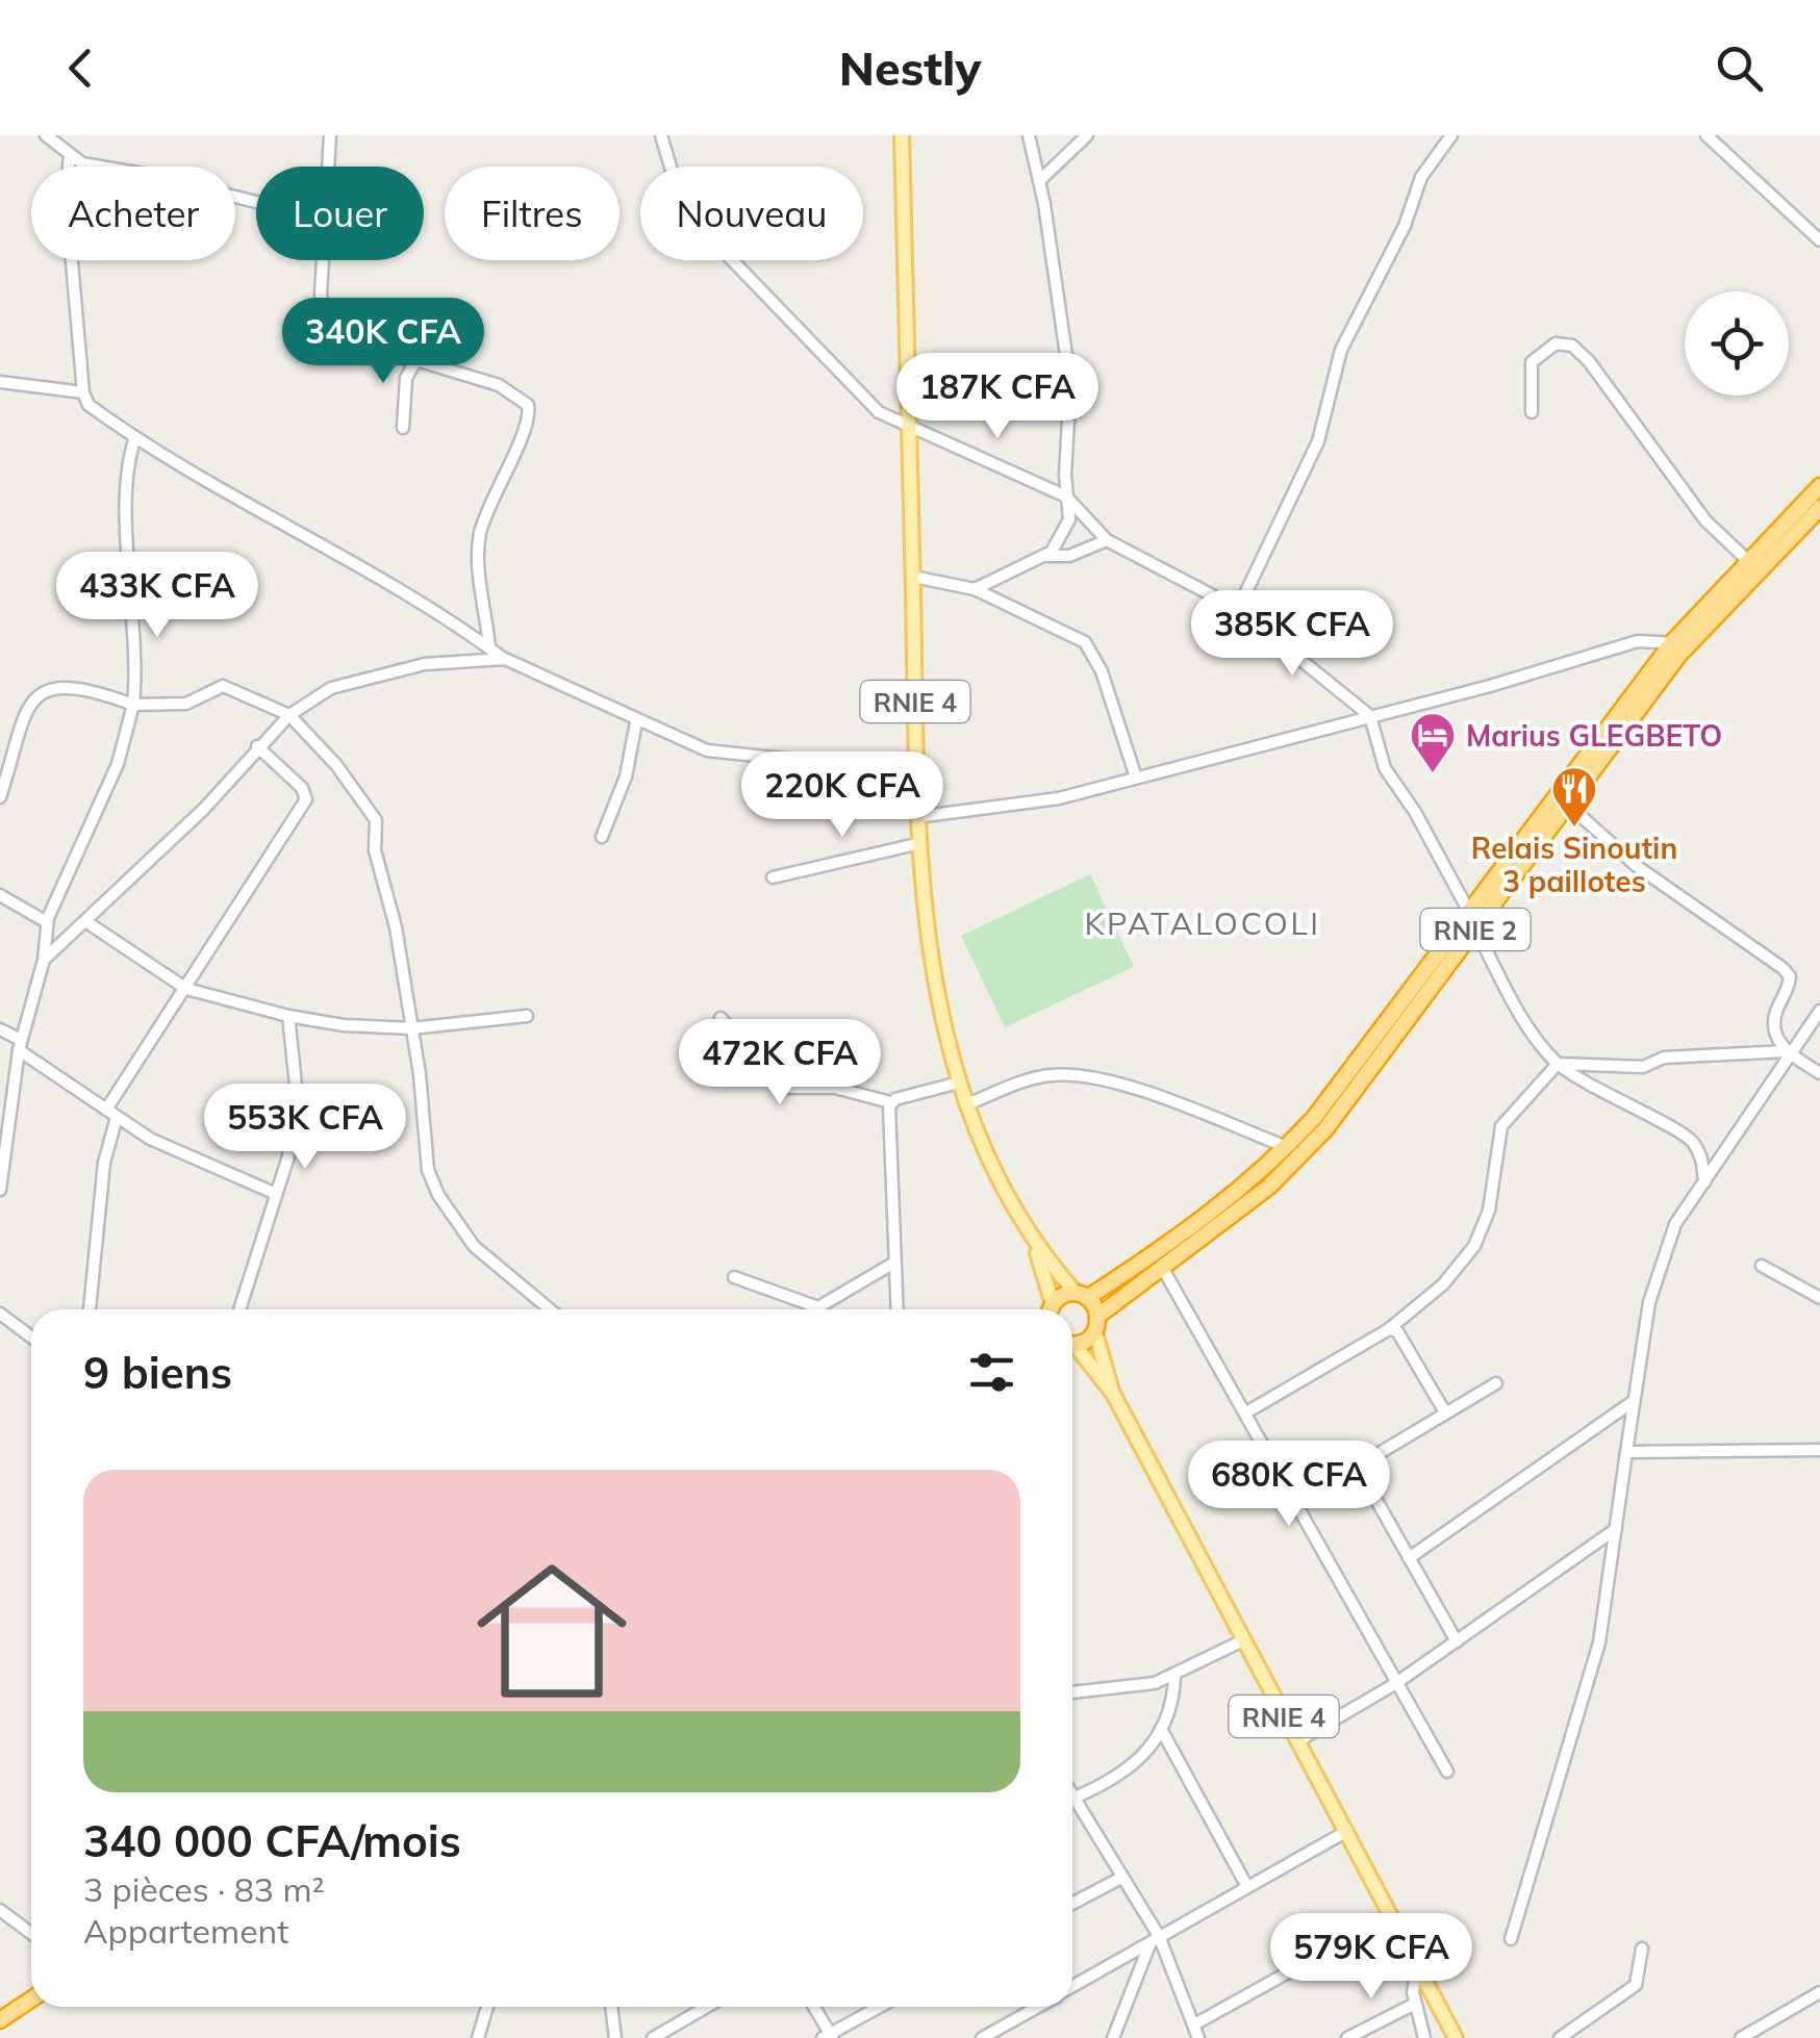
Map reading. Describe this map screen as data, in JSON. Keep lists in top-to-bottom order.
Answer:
{
  "streets": {
    "highway": ["RNIE 2"],
    "main road": ["RNIE 4"]
  },
  "crossings": [
    ["RNIE 4", "RNIE 2"]
  ],
  "districts": ["KPATALOCOLI"],
  "places": {
    "hotel": ["Marius GLEGBETO"],
    "restaurant": ["Relais Sinoutin 3 paillotes"]
  },
  "page": {
    "header": "Nestly",
    "chip": [
      "Acheter",
      "Louer",
      "Filtres",
      "Nouveau"
    ],
    "price": [
      "340K CFA",
      "187K CFA",
      "433K CFA",
      "385K CFA",
      "220K CFA",
      "472K CFA",
      "553K CFA",
      "680K CFA",
      "579K CFA"
    ],
    "heading": "9 biens",
    "list": [
      {
        "name": "340 000 CFA/mois",
        "note": "3 pièces · 83 m² · Appartement"
      }
    ]
  }
}
